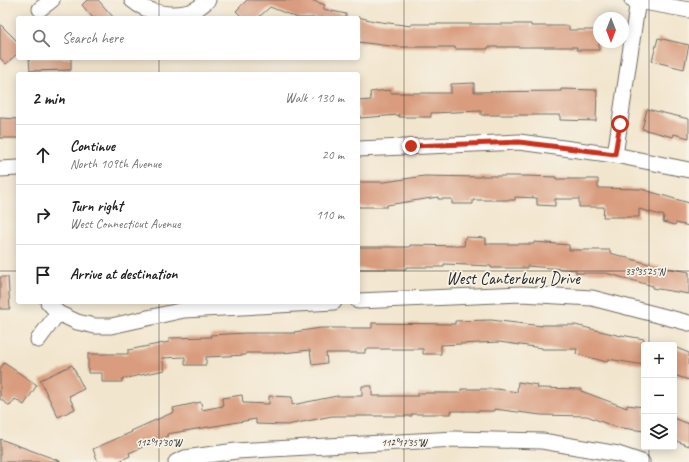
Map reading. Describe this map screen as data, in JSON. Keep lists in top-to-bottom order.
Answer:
{
  "streets": {
    "street": ["West Canterbury Drive"]
  },
  "north": "bottom",
  "page": {
    "search": "Search here",
    "heading": ["2 min", "Walk · 130 m"],
    "list": [
      ["Continue", "North 109th Avenue", "20 m"],
      ["Turn right", "West Connecticut Avenue", "110 m"],
      "Arrive at destination"
    ],
    "map_buttons": ["+", "−"]
  },
  "coordinates": ["33°35'25\"N", "112°17'30\"W", "112°17'35\"W"]
}
